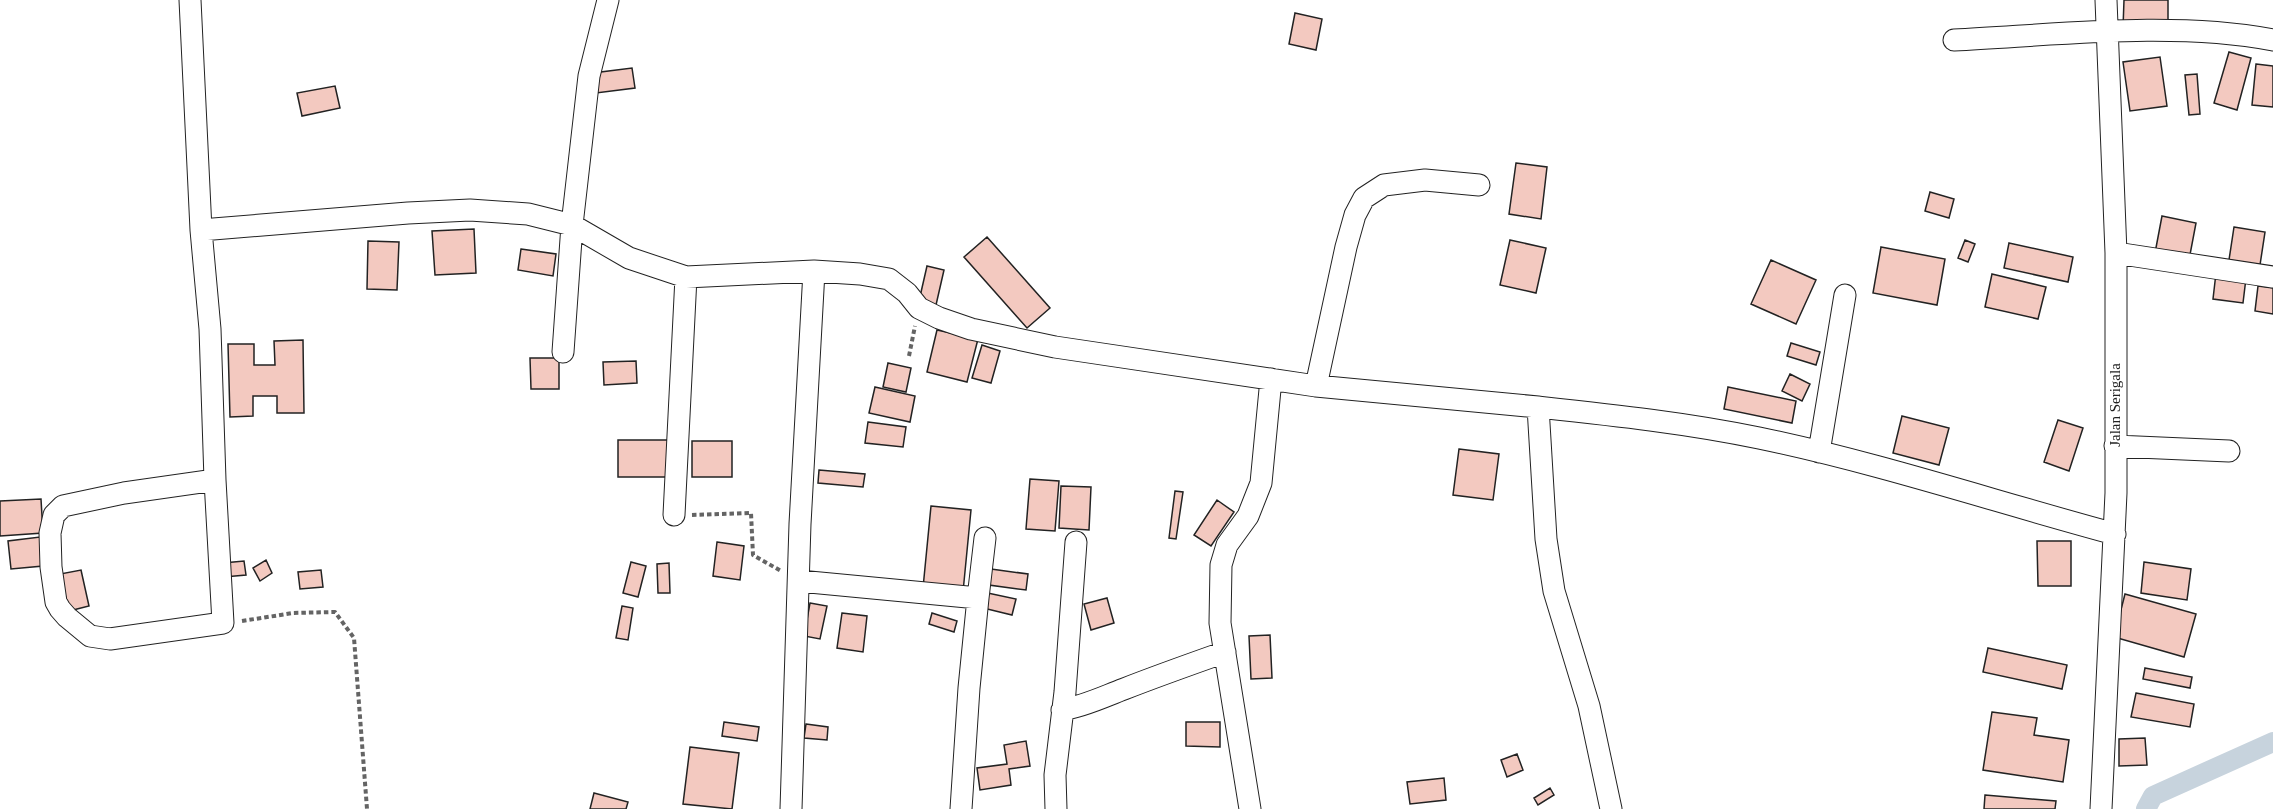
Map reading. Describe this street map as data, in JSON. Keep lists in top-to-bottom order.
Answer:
{
  "streets": {
    "street": ["Jalan Serigala"]
  }
}
